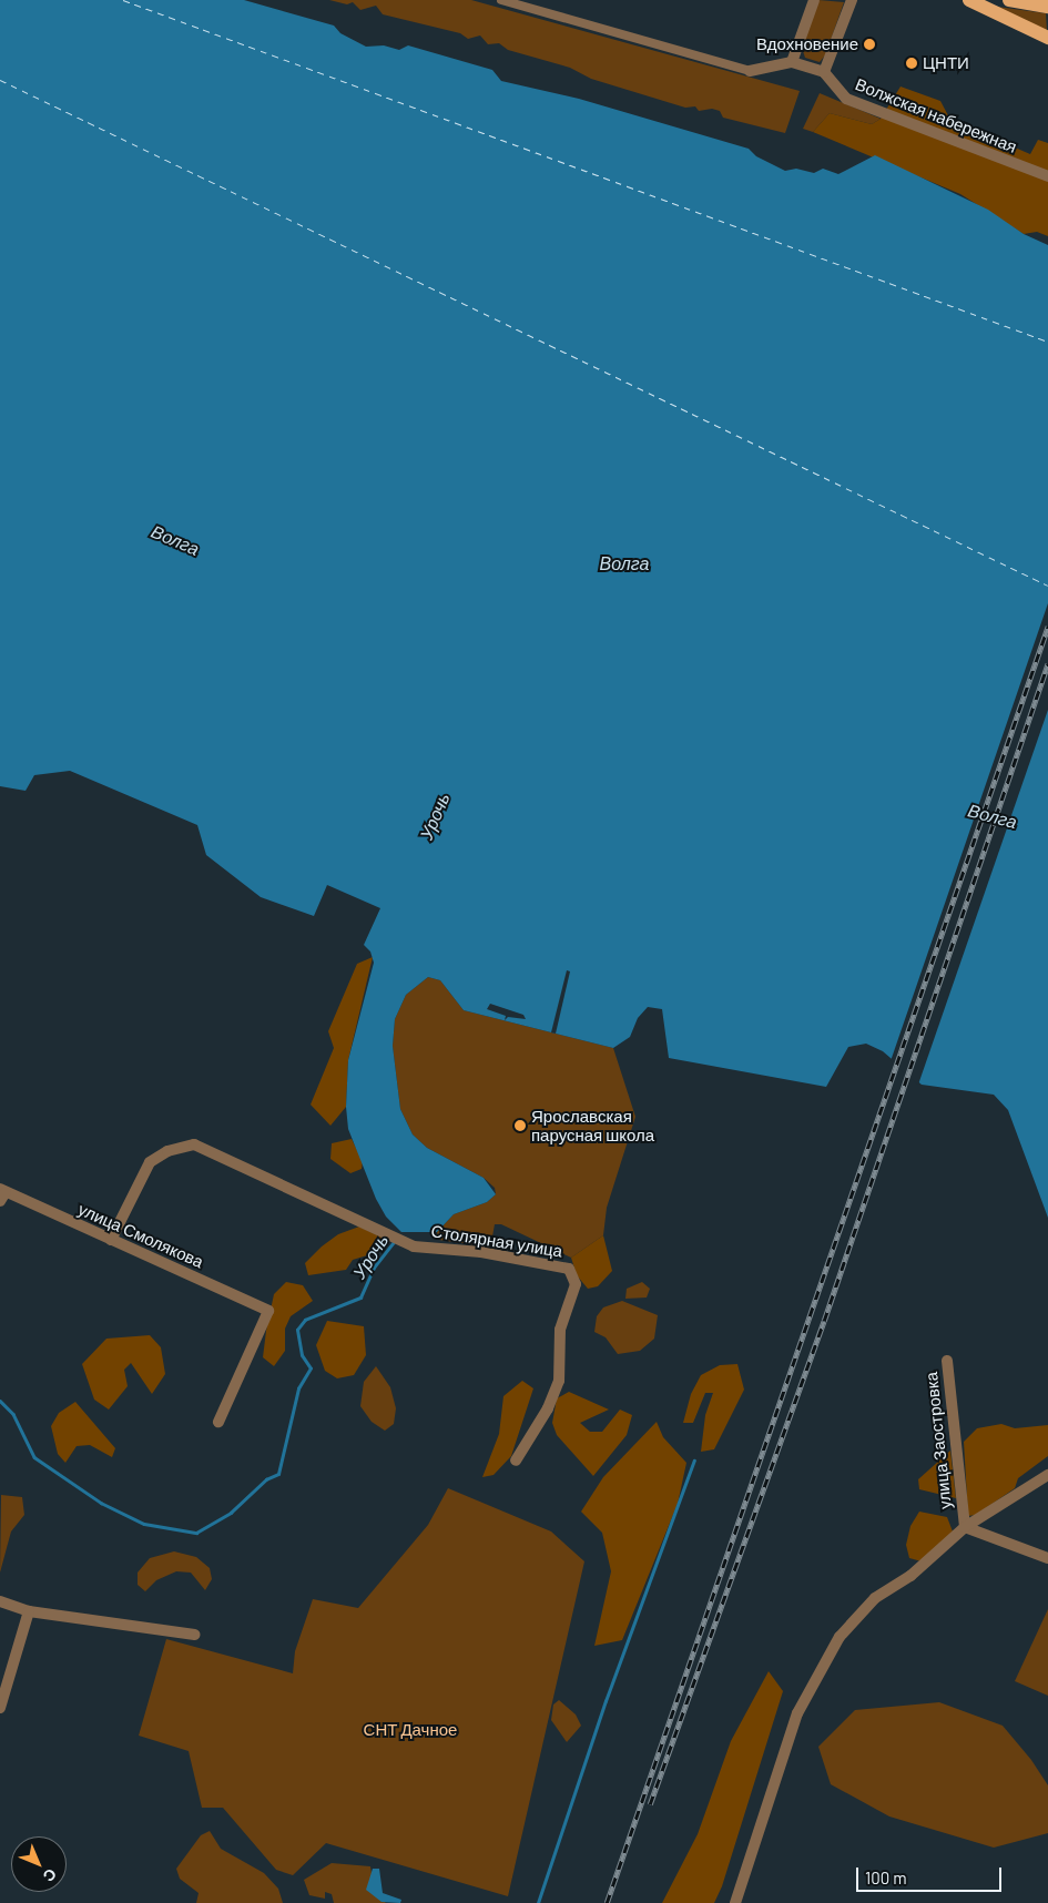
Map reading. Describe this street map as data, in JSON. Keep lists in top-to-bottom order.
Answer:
{
  "streets": {
    "street": [
      "Волжская набережная",
      "улица Смолякова",
      "Столярная улица",
      "улица Заостровка"
    ]
  },
  "crossings": [
    ["улица Смолякова", "Столярная улица"]
  ],
  "water": ["Волга", "Урочь"],
  "parks": ["СНТ Дачное"],
  "places": ["Вдохновение", "ЦНТИ", "Ярославская парусная школа"],
  "scale_bar": "100 m",
  "north": "bottom right"
}
